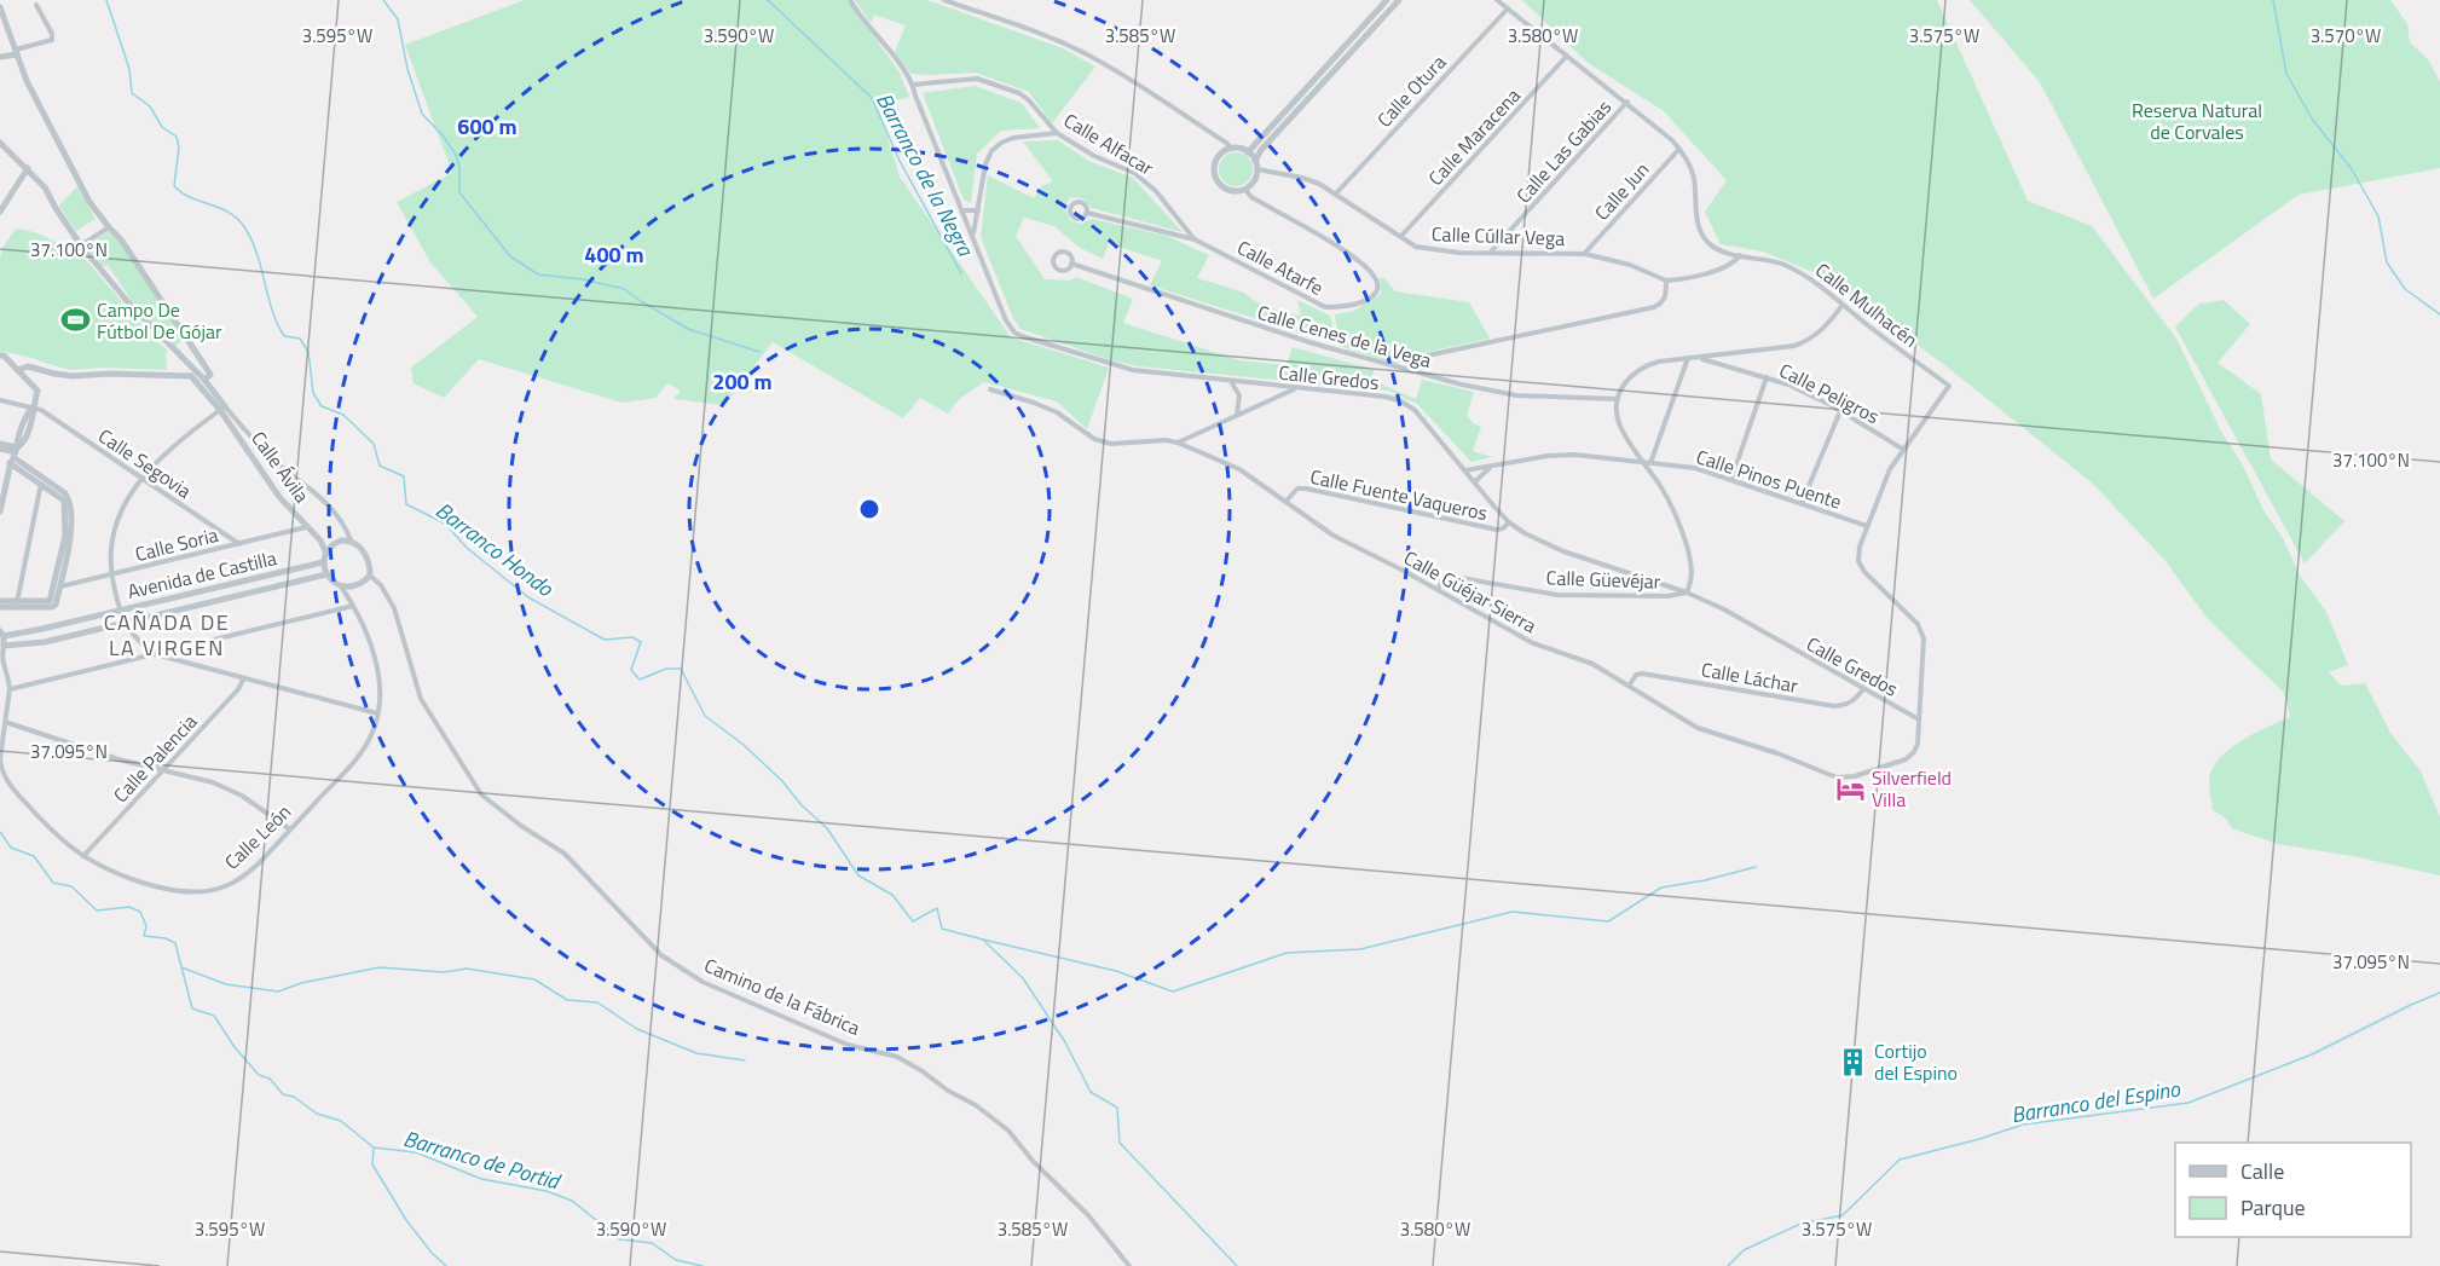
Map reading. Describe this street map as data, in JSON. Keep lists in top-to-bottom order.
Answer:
{
  "streets": {
    "street": [
      "Calle Otura",
      "Calle Maracena",
      "Calle Alfacar",
      "Calle Las Gabias",
      "Calle Jun",
      "Calle Cúllar Vega",
      "Calle Atarfe",
      "Calle Mulhacén",
      "Calle Cenes de la Vega",
      "Calle Gredos",
      "Calle Peligros",
      "Calle Segovia",
      "Calle Ávila",
      "Calle Pinos Puente",
      "Calle Fuente Vaqueros",
      "Calle Soria",
      "Avenida de Castilla",
      "Calle Güevéjar",
      "Calle Güéjar Sierra",
      "Calle Láchar",
      "Calle Palencia",
      "Calle León",
      "Camino de la Fábrica"
    ]
  },
  "crossings": [
    ["Calle Otura", "Calle Cúllar Vega"],
    ["Calle Otura", "Calle Mulhacén"],
    ["Calle Maracena", "Calle Cúllar Vega"],
    ["Calle Maracena", "Calle Mulhacén"],
    ["Calle Alfacar", "Calle Atarfe"],
    ["Calle Alfacar", "Calle Gredos"],
    ["Calle Las Gabias", "Calle Cúllar Vega"],
    ["Calle Las Gabias", "Calle Mulhacén"],
    ["Calle Jun", "Calle Cúllar Vega"],
    ["Calle Jun", "Calle Mulhacén"],
    ["Calle Cúllar Vega", "Calle Atarfe"],
    ["Calle Mulhacén", "Calle Peligros"],
    ["Calle Cenes de la Vega", "Calle Peligros"],
    ["Calle Gredos", "Calle Pinos Puente"],
    ["Calle Gredos", "Calle Fuente Vaqueros"],
    ["Calle Gredos", "Calle Güevéjar"],
    ["Calle Gredos", "Calle Güéjar Sierra"],
    ["Calle Gredos", "Calle Láchar"],
    ["Calle Segovia", "Calle Soria"],
    ["Calle Ávila", "Calle Soria"],
    ["Calle Ávila", "Avenida de Castilla"],
    ["Calle Ávila", "Calle León"],
    ["Calle Ávila", "Camino de la Fábrica"],
    ["Calle Pinos Puente", "Calle Güéjar Sierra"],
    ["Calle Fuente Vaqueros", "Calle Güéjar Sierra"],
    ["Avenida de Castilla", "Calle León"],
    ["Avenida de Castilla", "Camino de la Fábrica"],
    ["Calle Güevéjar", "Calle Güéjar Sierra"],
    ["Calle Güéjar Sierra", "Calle Láchar"],
    ["Calle Palencia", "Calle León"],
    ["Calle León", "Camino de la Fábrica"]
  ],
  "districts": ["CAÑADA DE LA VIRGEN"],
  "water": [
    "Barranco de la Negra",
    "Barranco Hondo",
    "Barranco del Espino",
    "Barranco de Portid"
  ],
  "parks": ["Reserva Natural de Corvales"],
  "places": {
    "sports": ["Campo De Fútbol De Gójar"],
    "hotel": ["Silverfield Villa"],
    "building": ["Cortijo del Espino"]
  },
  "legend": ["Calle", "Parque"],
  "coordinates": [
    "3.595°W",
    "3.590°W",
    "3.585°W",
    "3.580°W",
    "3.575°W",
    "3.570°W",
    "37.100°N",
    "37.095°N"
  ],
  "rings": ["600 m", "400 m", "200 m"]
}
